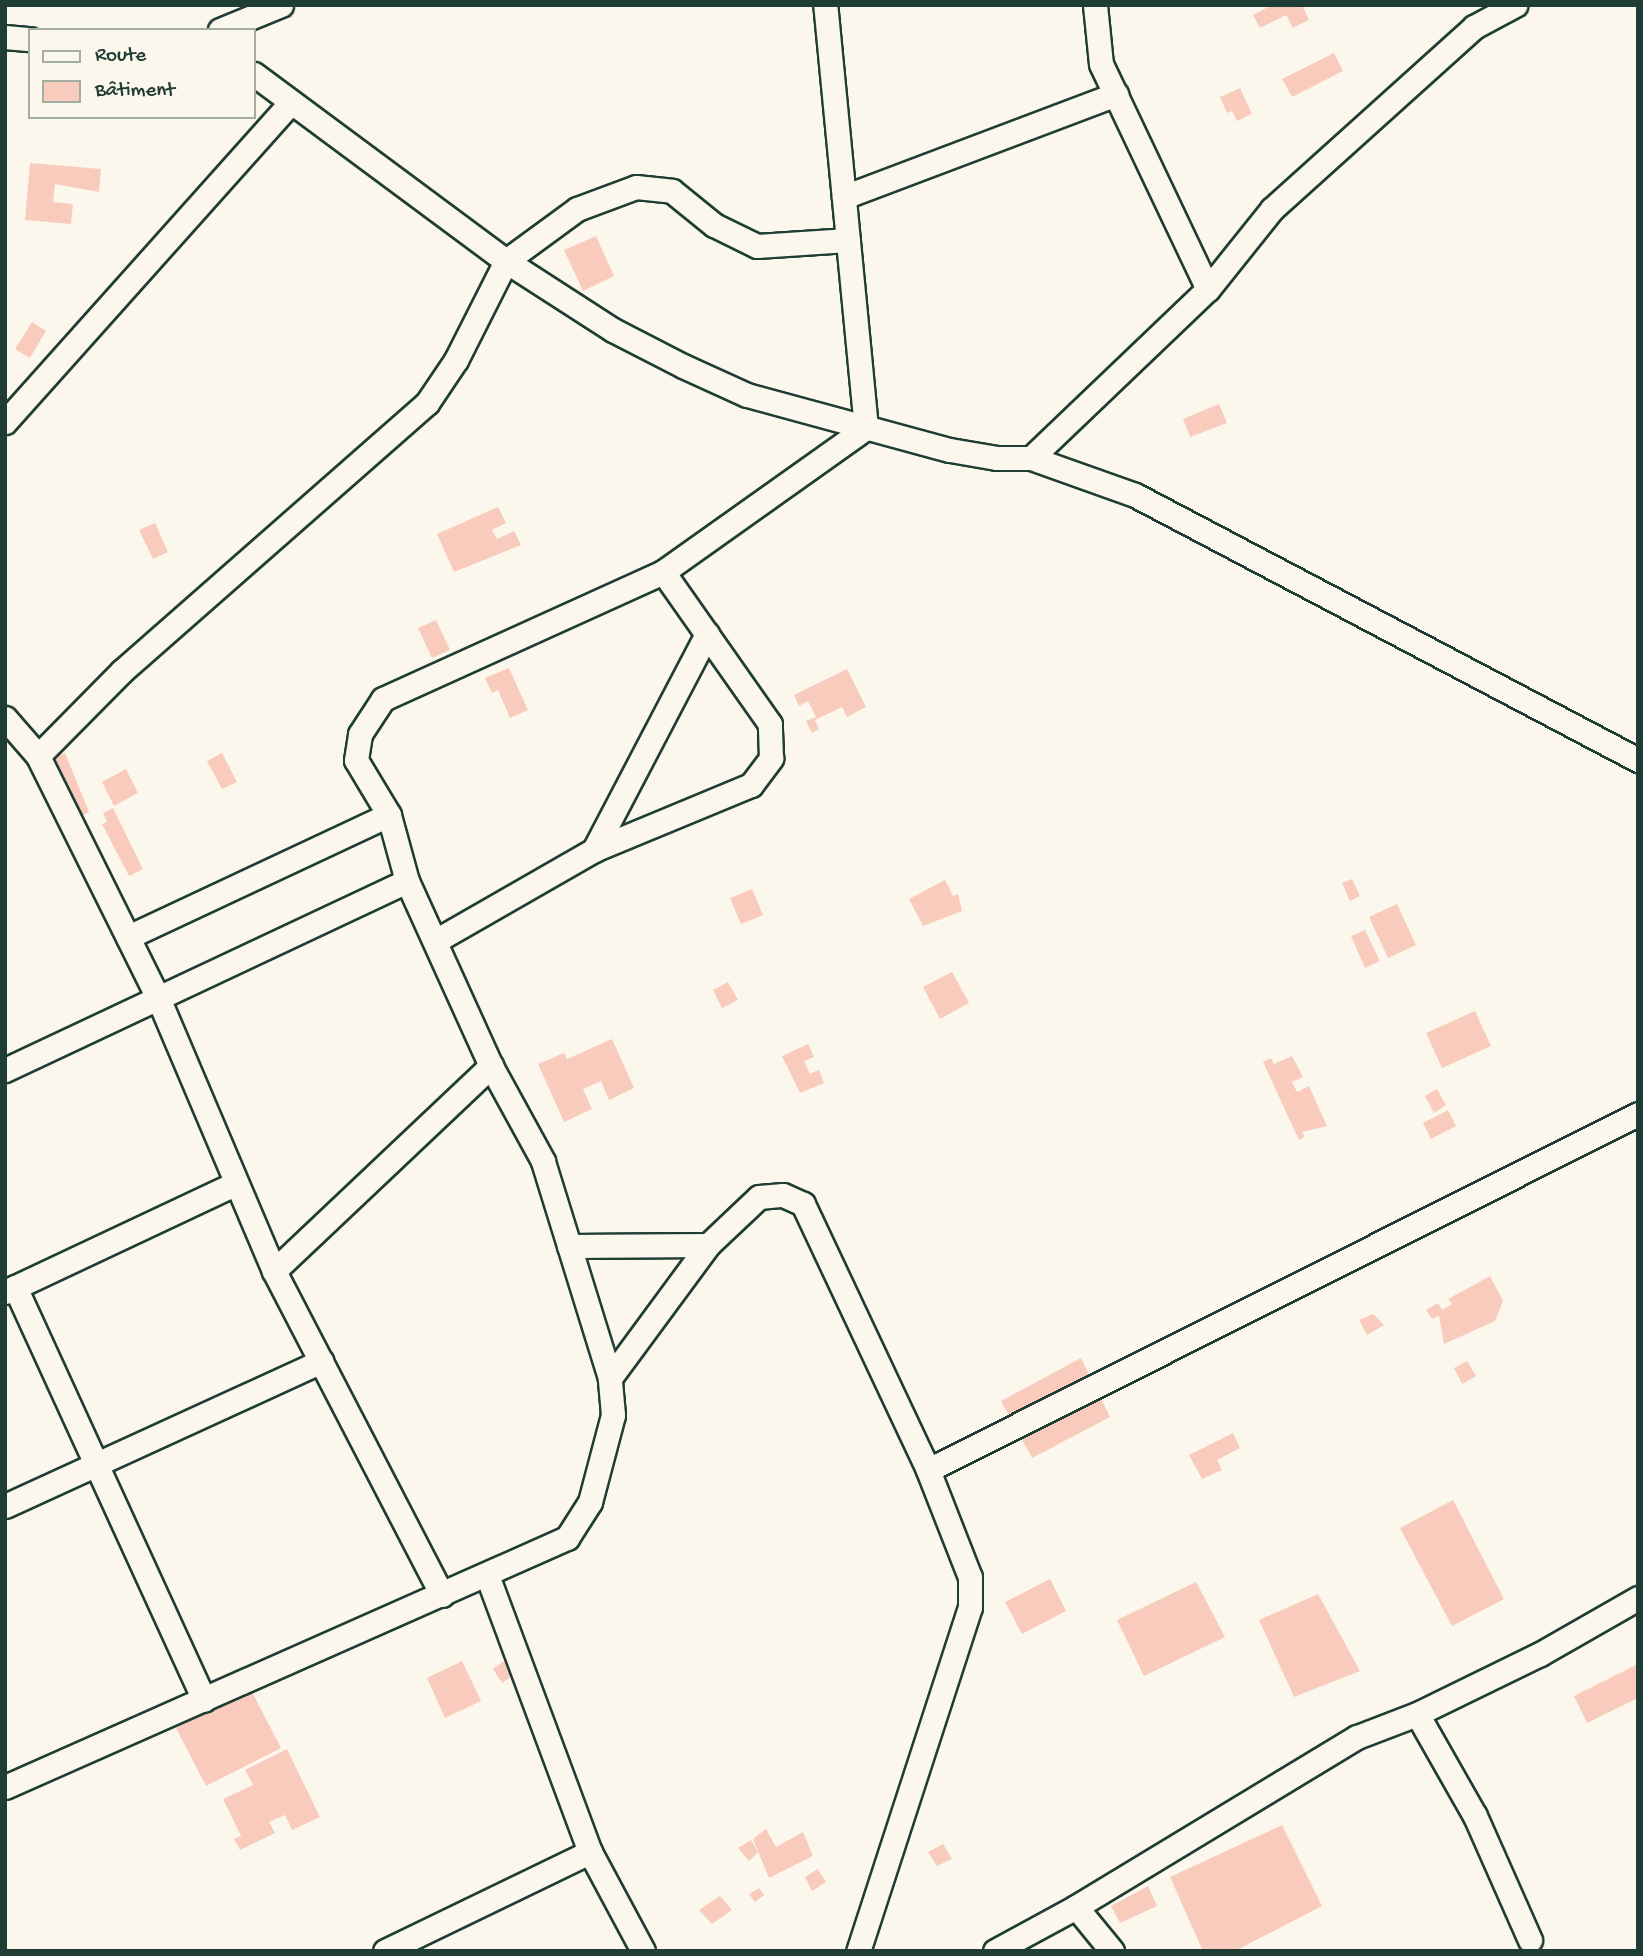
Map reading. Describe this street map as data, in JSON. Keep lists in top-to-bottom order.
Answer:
{
  "legend": ["Route", "Bâtiment"]
}
